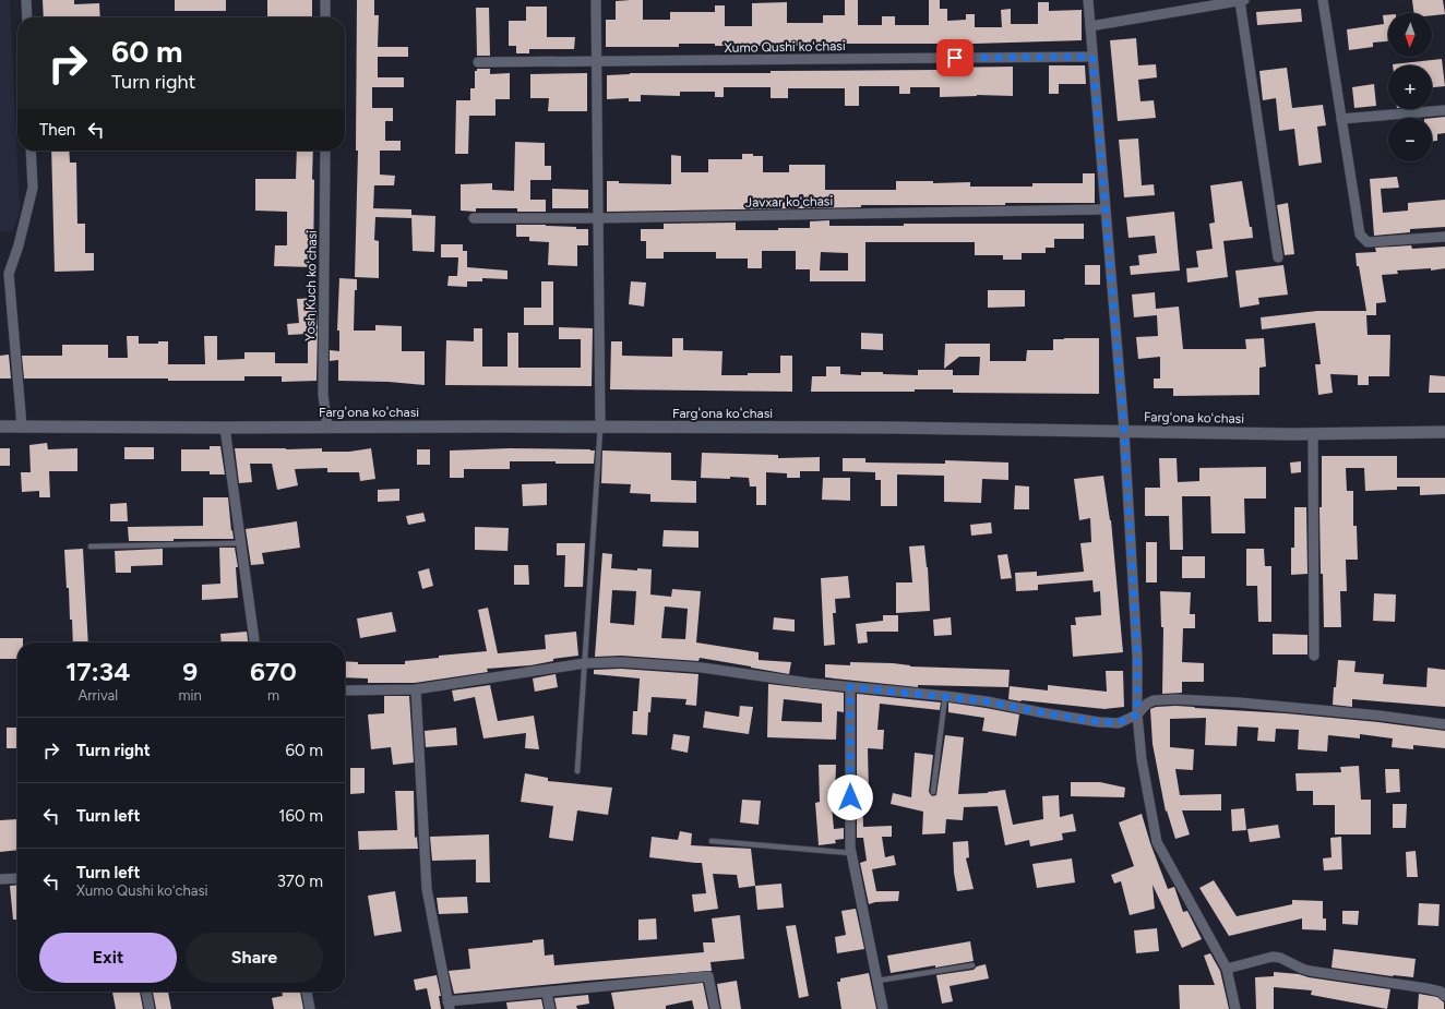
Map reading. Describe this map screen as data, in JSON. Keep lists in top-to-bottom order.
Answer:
{
  "streets": {
    "street": [
      "Xumo Qushi koʻchasi",
      "Javxar koʻchasi",
      "Yosh Kuch koʻchasi",
      "Fargʻona koʻchasi"
    ]
  },
  "crossings": [
    ["Yosh Kuch koʻchasi", "Fargʻona koʻchasi"]
  ],
  "north": "bottom",
  "page": {
    "map_buttons": ["+", "−"],
    "turn": ["60 m", "Turn right"],
    "then": "Then",
    "eta": [
      "17:34",
      "Arrival",
      "9",
      "min",
      "670",
      "m"
    ],
    "list": [
      {
        "name": "Turn right",
        "value": "60 m"
      },
      {
        "name": "Turn left",
        "value": "160 m"
      },
      {
        "name": "Turn left",
        "note": "Xumo Qushi koʻchasi",
        "value": "370 m"
      }
    ],
    "buttons": ["Exit", "Share"]
  }
}
